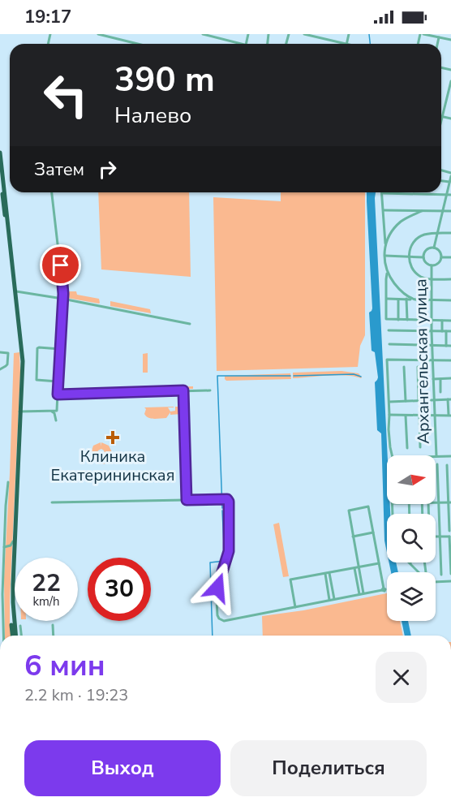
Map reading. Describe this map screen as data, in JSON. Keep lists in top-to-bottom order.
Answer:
{
  "streets": {
    "street": ["Архангельская улица"]
  },
  "places": {
    "health": ["Клиника Екатерининская"]
  },
  "north": "right",
  "page": {
    "status": "19:17",
    "turn": ["390 m", "Налево"],
    "then": "Затем",
    "speed": "22 km/h",
    "limit": "30",
    "heading": ["6 мин", "2.2 km · 19:23"],
    "buttons": ["Выход", "Поделиться"]
  }
}
